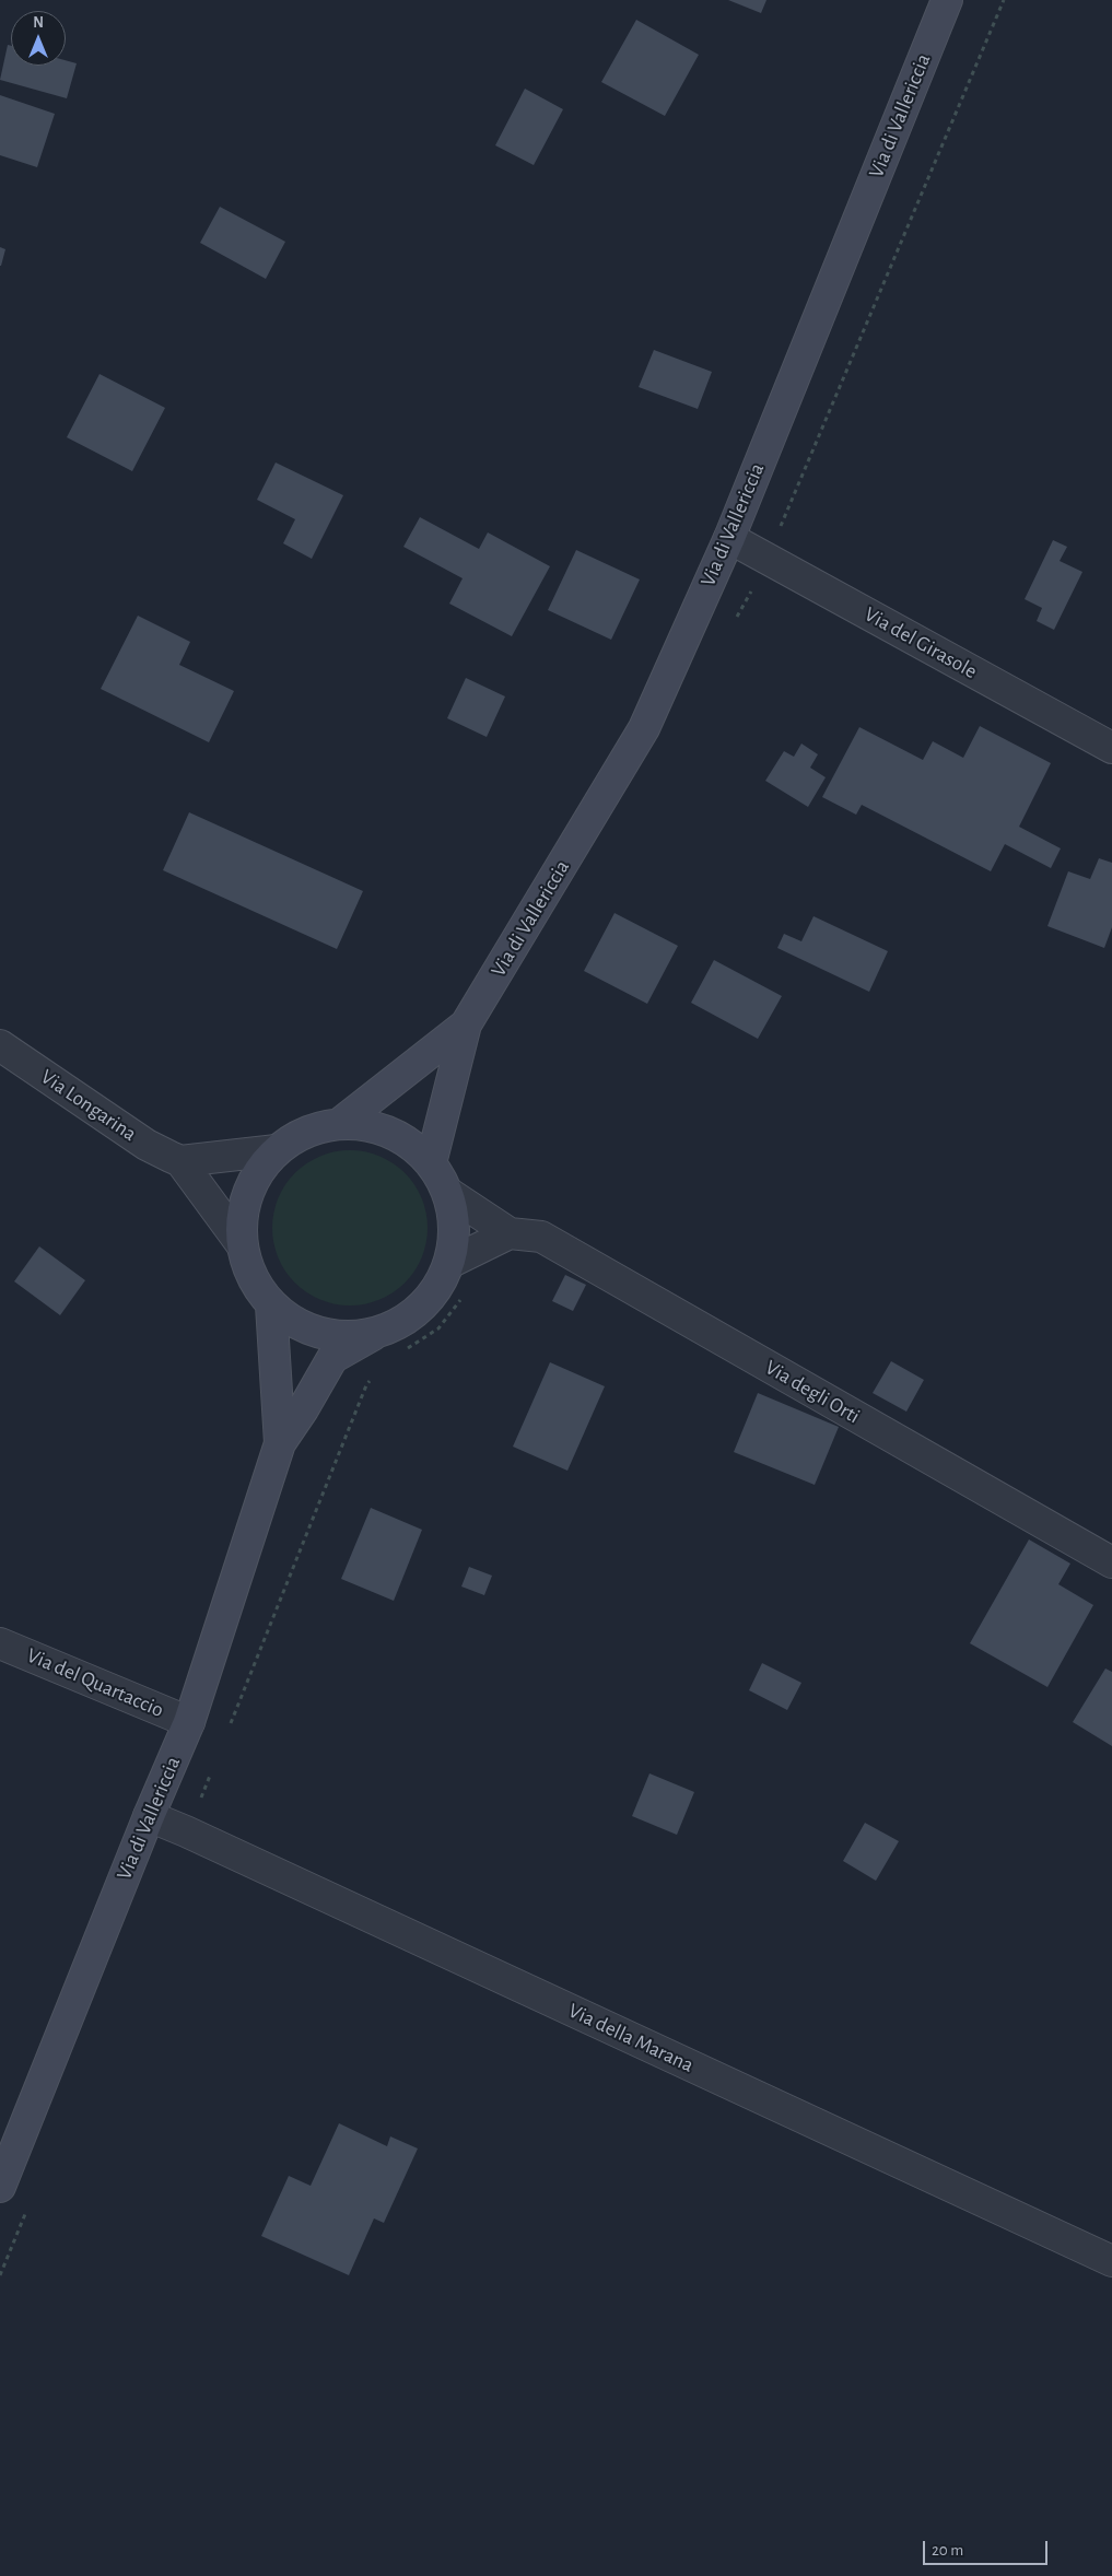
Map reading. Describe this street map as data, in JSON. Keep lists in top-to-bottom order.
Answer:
{
  "streets": {
    "street": [
      "Via di Vallericcia",
      "Via del Girasole",
      "Via Longarina",
      "Via degli Orti",
      "Via del Quartaccio",
      "Via della Marana"
    ]
  },
  "crossings": [
    ["Via di Vallericcia", "Via del Girasole"],
    ["Via di Vallericcia", "Via del Quartaccio"],
    ["Via di Vallericcia", "Via della Marana"]
  ],
  "scale_bar": "20 m",
  "north": "top"
}
